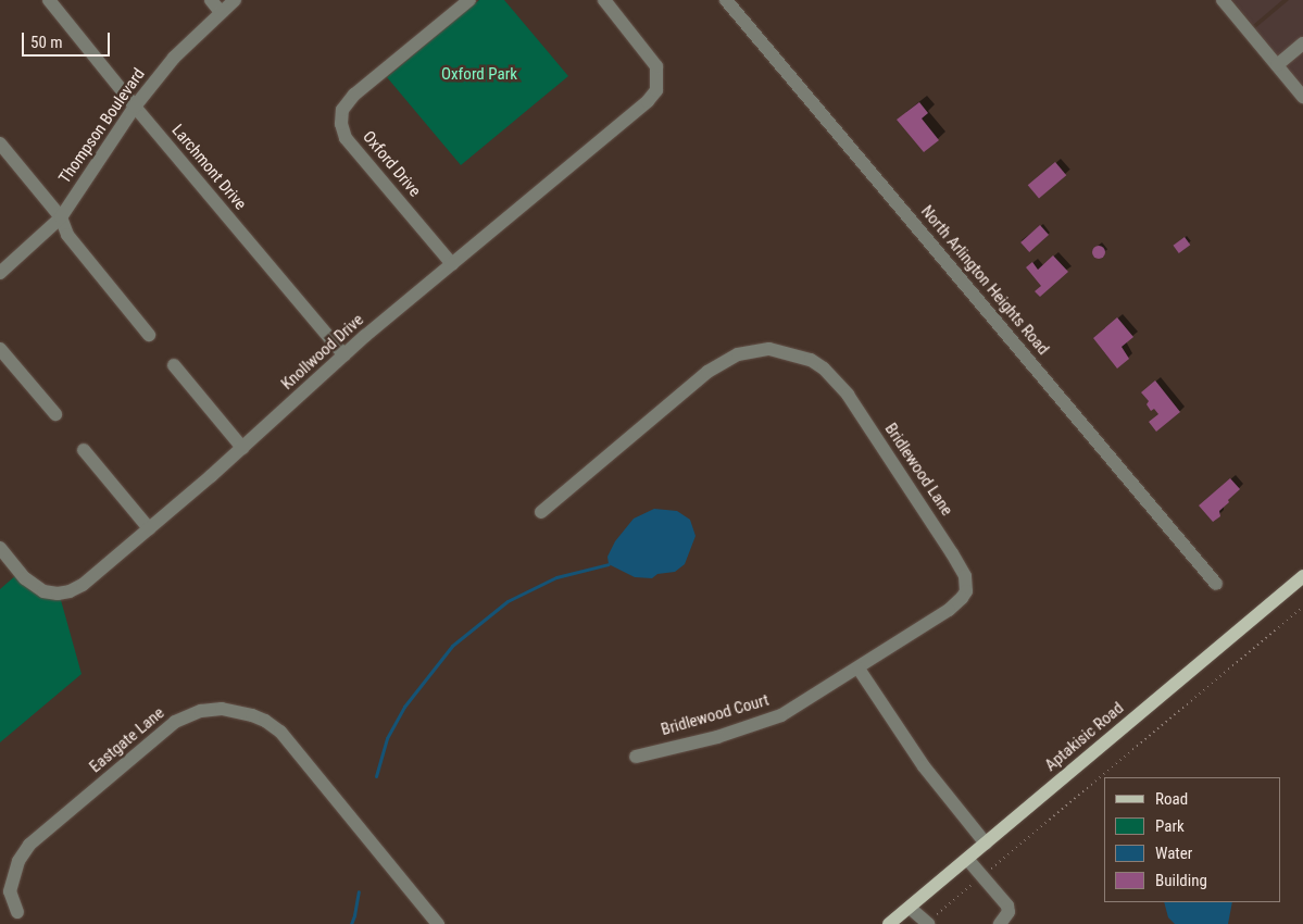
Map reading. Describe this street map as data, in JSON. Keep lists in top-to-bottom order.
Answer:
{
  "streets": {
    "main road": ["Aptakisic Road"],
    "street": [
      "Thompson Boulevard",
      "Oxford Drive",
      "Larchmont Drive",
      "North Arlington Heights Road",
      "Knollwood Drive",
      "Bridlewood Lane",
      "Bridlewood Court",
      "Eastgate Lane"
    ]
  },
  "crossings": [
    ["Thompson Boulevard", "Larchmont Drive"],
    ["Oxford Drive", "Knollwood Drive"],
    ["Larchmont Drive", "Knollwood Drive"],
    ["Bridlewood Lane", "Bridlewood Court"]
  ],
  "parks": ["Oxford Park"],
  "legend": [
    "Road",
    "Park",
    "Water",
    "Building"
  ],
  "scale_bar": "50 m"
}
